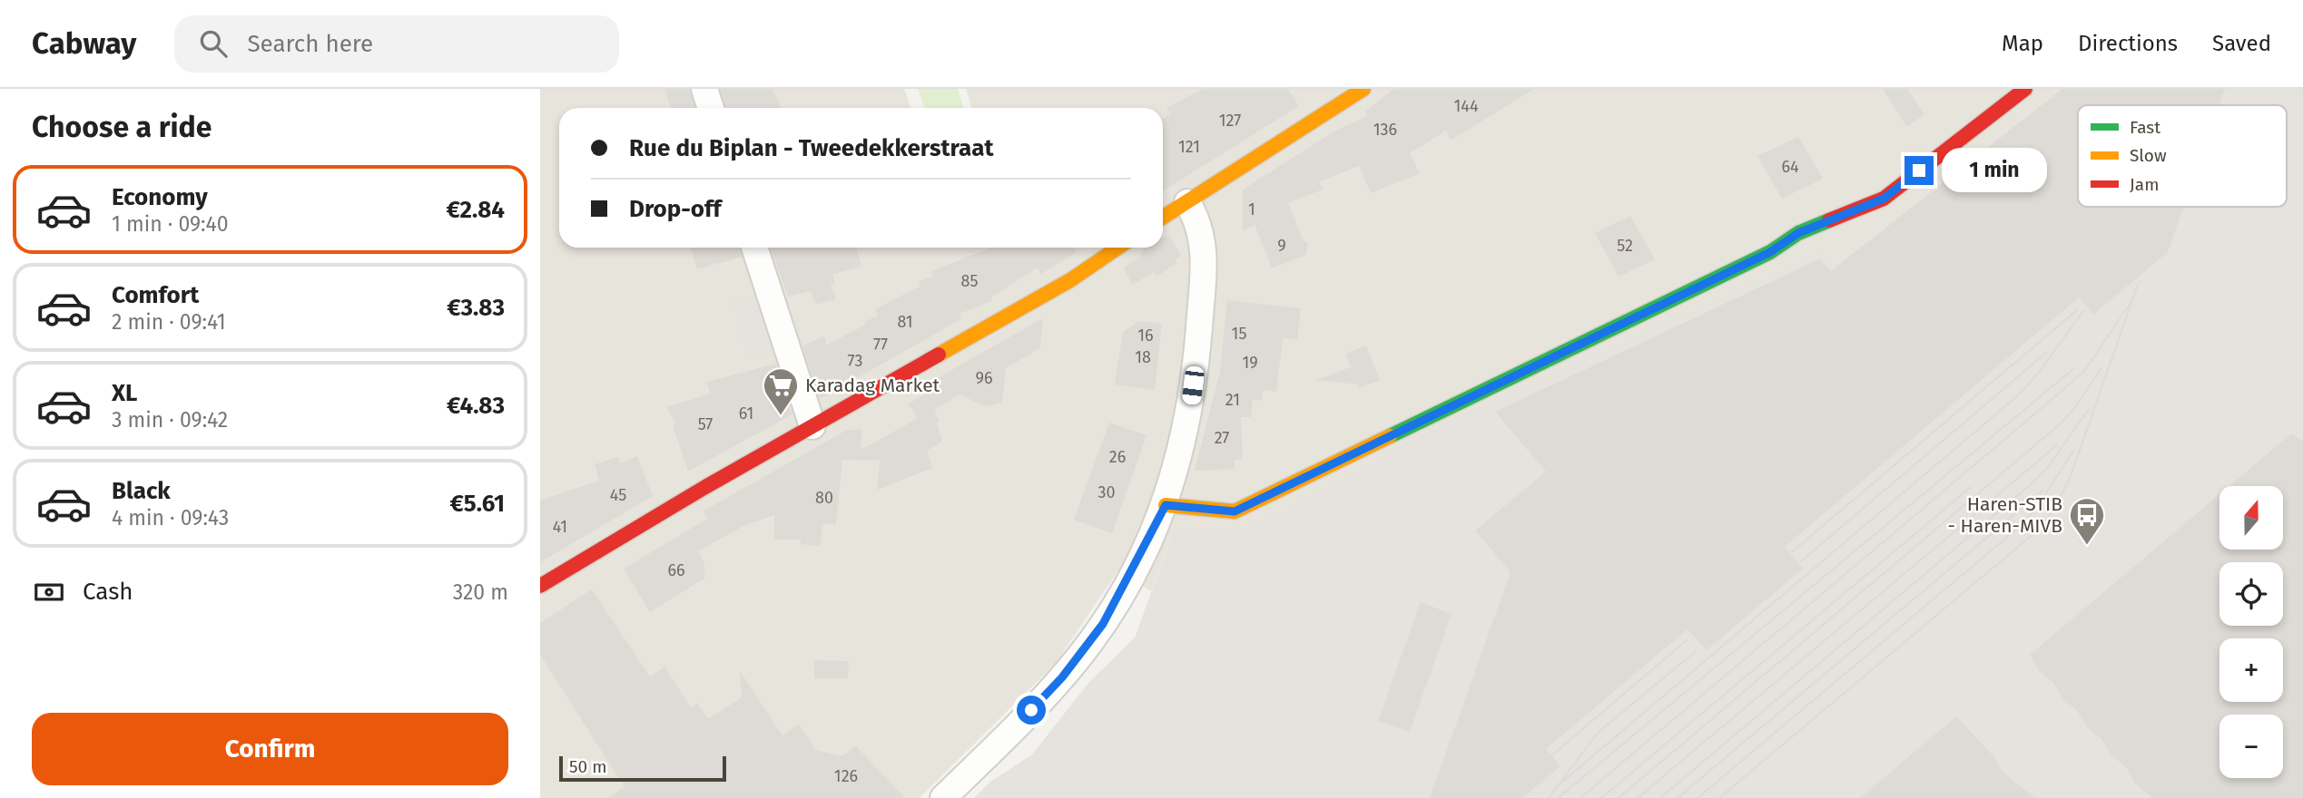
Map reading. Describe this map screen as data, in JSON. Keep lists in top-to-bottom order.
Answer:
{
  "places": {
    "supermarket": ["Karadag Market"],
    "bus stop": ["Haren-STIB - Haren-MIVB"]
  },
  "house_numbers": [
    "144",
    "127",
    "136",
    "121",
    "64",
    "1",
    "9",
    "52",
    "85",
    "81",
    "15",
    "16",
    "77",
    "18",
    "73",
    "19",
    "96",
    "21",
    "61",
    "57",
    "27",
    "26",
    "30",
    "45",
    "80",
    "41",
    "66",
    "126"
  ],
  "legend": ["Fast", "Slow", "Jam"],
  "scale_bar": "50 m",
  "north": "top",
  "page": {
    "header": "Cabway",
    "search": "Search here",
    "nav": ["Map", "Directions", "Saved"],
    "heading": "Choose a ride",
    "banner": ["Rue du Biplan - Tweedekkerstraat", "Drop-off"],
    "bubble": "1 min",
    "list": [
      {
        "name": "Economy",
        "note": "1 min · 09:40",
        "value": "€2.84"
      },
      {
        "name": "Comfort",
        "note": "2 min · 09:41",
        "value": "€3.83"
      },
      {
        "name": "XL",
        "note": "3 min · 09:42",
        "value": "€4.83"
      },
      {
        "name": "Black",
        "note": "4 min · 09:43",
        "value": "€5.61"
      }
    ],
    "map_buttons": ["+", "−"],
    "pay": ["Cash", "320 m"],
    "buttons": "Confirm",
    "scale": "50 m"
  }
}
